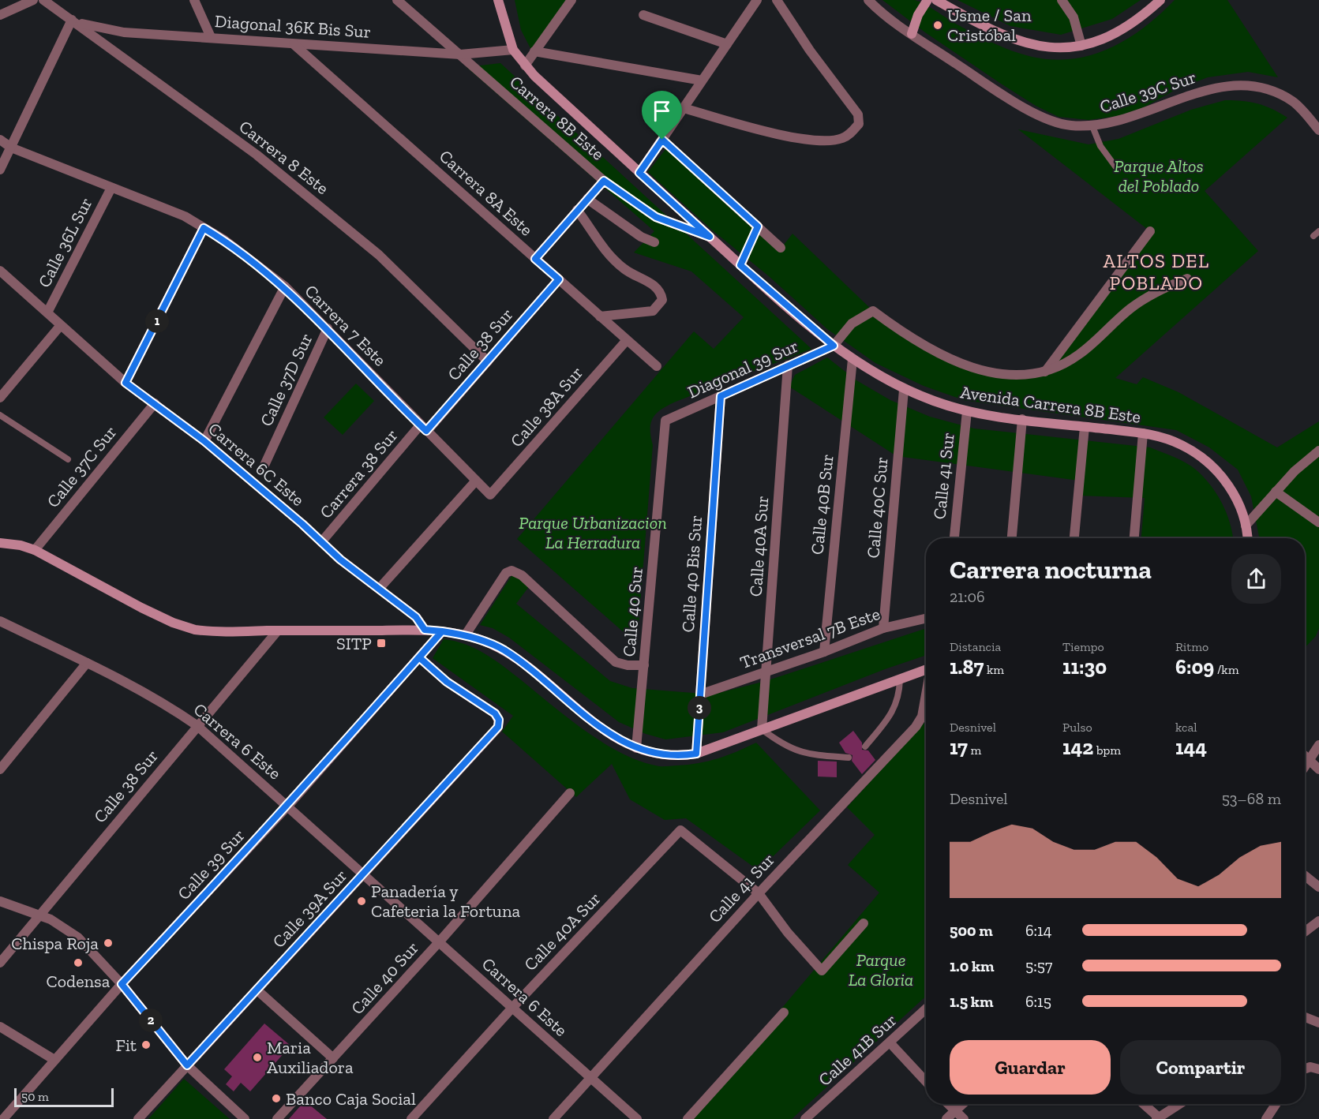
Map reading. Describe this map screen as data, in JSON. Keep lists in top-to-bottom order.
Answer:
{
  "streets": {
    "main road": ["Avenida Carrera 8B Este"],
    "street": [
      "Diagonal 36K Bis Sur",
      "Calle 39C Sur",
      "Carrera 8B Este",
      "Carrera 8 Este",
      "Carrera 8A Este",
      "Calle 36L Sur",
      "Carrera 7 Este",
      "Calle 38 Sur",
      "Diagonal 39 Sur",
      "Calle 37D Sur",
      "Calle 38A Sur",
      "Carrera 6C Este",
      "Calle 37C Sur",
      "Carrera 38 Sur",
      "Calle 41 Sur",
      "Calle 40B Sur",
      "Calle 40C Sur",
      "Calle 40A Sur",
      "Calle 40 Bis Sur",
      "Calle 40 Sur",
      "Transversal 7B Este",
      "Carrera 6 Este",
      "Calle 39 Sur",
      "Calle 39A Sur",
      "Calle 41B Sur"
    ]
  },
  "crossings": [
    ["Diagonal 36K Bis Sur", "Carrera 8B Este"],
    ["Diagonal 36K Bis Sur", "Carrera 8 Este"],
    ["Diagonal 36K Bis Sur", "Carrera 8A Este"],
    ["Diagonal 36K Bis Sur", "Avenida Carrera 8B Este"],
    ["Carrera 8B Este", "Avenida Carrera 8B Este"],
    ["Carrera 8 Este", "Calle 38 Sur"],
    ["Carrera 8A Este", "Calle 38 Sur"],
    ["Carrera 8A Este", "Calle 38A Sur"],
    ["Calle 36L Sur", "Carrera 7 Este"],
    ["Calle 36L Sur", "Carrera 6C Este"],
    ["Carrera 7 Este", "Calle 38 Sur"],
    ["Carrera 7 Este", "Calle 37D Sur"],
    ["Carrera 7 Este", "Calle 38A Sur"],
    ["Carrera 7 Este", "Carrera 38 Sur"],
    ["Calle 38 Sur", "Carrera 38 Sur"],
    ["Calle 38 Sur", "Carrera 6 Este"],
    ["Diagonal 39 Sur", "Avenida Carrera 8B Este"],
    ["Diagonal 39 Sur", "Calle 40A Sur"],
    ["Diagonal 39 Sur", "Calle 40 Bis Sur"],
    ["Diagonal 39 Sur", "Calle 40 Sur"],
    ["Avenida Carrera 8B Este", "Calle 41 Sur"],
    ["Avenida Carrera 8B Este", "Calle 40B Sur"],
    ["Avenida Carrera 8B Este", "Calle 40C Sur"],
    ["Carrera 6C Este", "Calle 37C Sur"],
    ["Carrera 6C Este", "Carrera 38 Sur"],
    ["Calle 41 Sur", "Calle 40A Sur"],
    ["Calle 41 Sur", "Carrera 6 Este"],
    ["Calle 40B Sur", "Transversal 7B Este"],
    ["Calle 40C Sur", "Transversal 7B Este"],
    ["Calle 40A Sur", "Transversal 7B Este"],
    ["Calle 40A Sur", "Carrera 6 Este"],
    ["Calle 40 Bis Sur", "Transversal 7B Este"],
    ["Calle 40 Sur", "Carrera 6 Este"],
    ["Carrera 6 Este", "Calle 39 Sur"],
    ["Carrera 6 Este", "Calle 39A Sur"],
    ["Calle 39 Sur", "Calle 39A Sur"]
  ],
  "districts": ["ALTOS DEL POBLADO"],
  "parks": ["Parque Altos del Poblado", "Parque Urbanizacion La Herradura", "Parque La Gloria"],
  "places": {
    "other": [
      "Usme / San Cristóbal",
      "Panadería y Cafeteria la Fortuna",
      "Chispa Roja",
      "Codensa",
      "Fit",
      "Maria Auxiliadora",
      "Banco Caja Social"
    ],
    "transit": ["SITP"]
  },
  "scale_bar": "50 m",
  "page": {
    "pins": ["1", "3", "2"],
    "heading": ["Carrera nocturna", "21:06"],
    "stats": [
      ["Distancia", "1.87 km"],
      ["Tiempo", "11:30"],
      ["Ritmo", "6:09 /km"],
      ["Desnivel", "17 m"],
      ["Pulso", "142 bpm"],
      ["kcal", "144"]
    ],
    "chart": ["Desnivel", "53–68 m"],
    "list": [
      {
        "name": "500 m",
        "note": "6:14"
      },
      {
        "name": "1.0 km",
        "note": "5:57"
      },
      {
        "name": "1.5 km",
        "note": "6:15"
      }
    ],
    "buttons": ["Guardar", "Compartir"],
    "scale": "50 m"
  }
}
